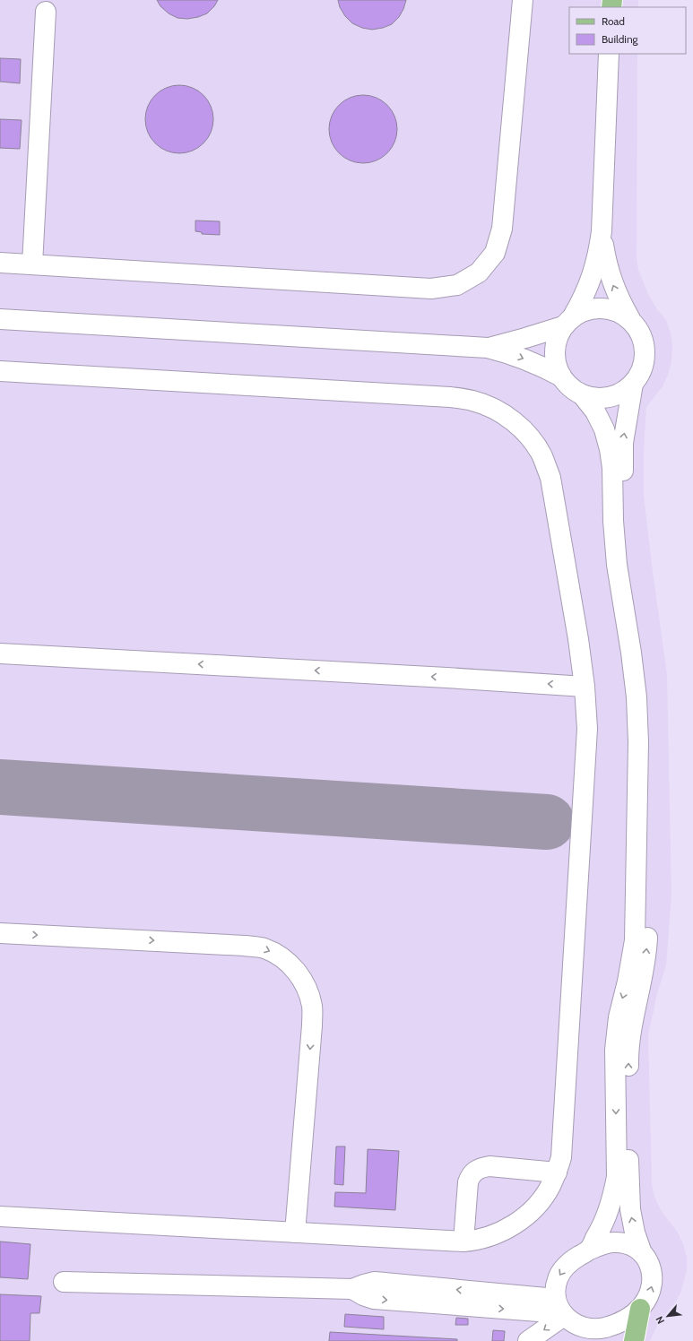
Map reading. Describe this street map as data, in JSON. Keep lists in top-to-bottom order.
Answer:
{
  "legend": ["Road", "Building"],
  "north": "bottom left"
}
